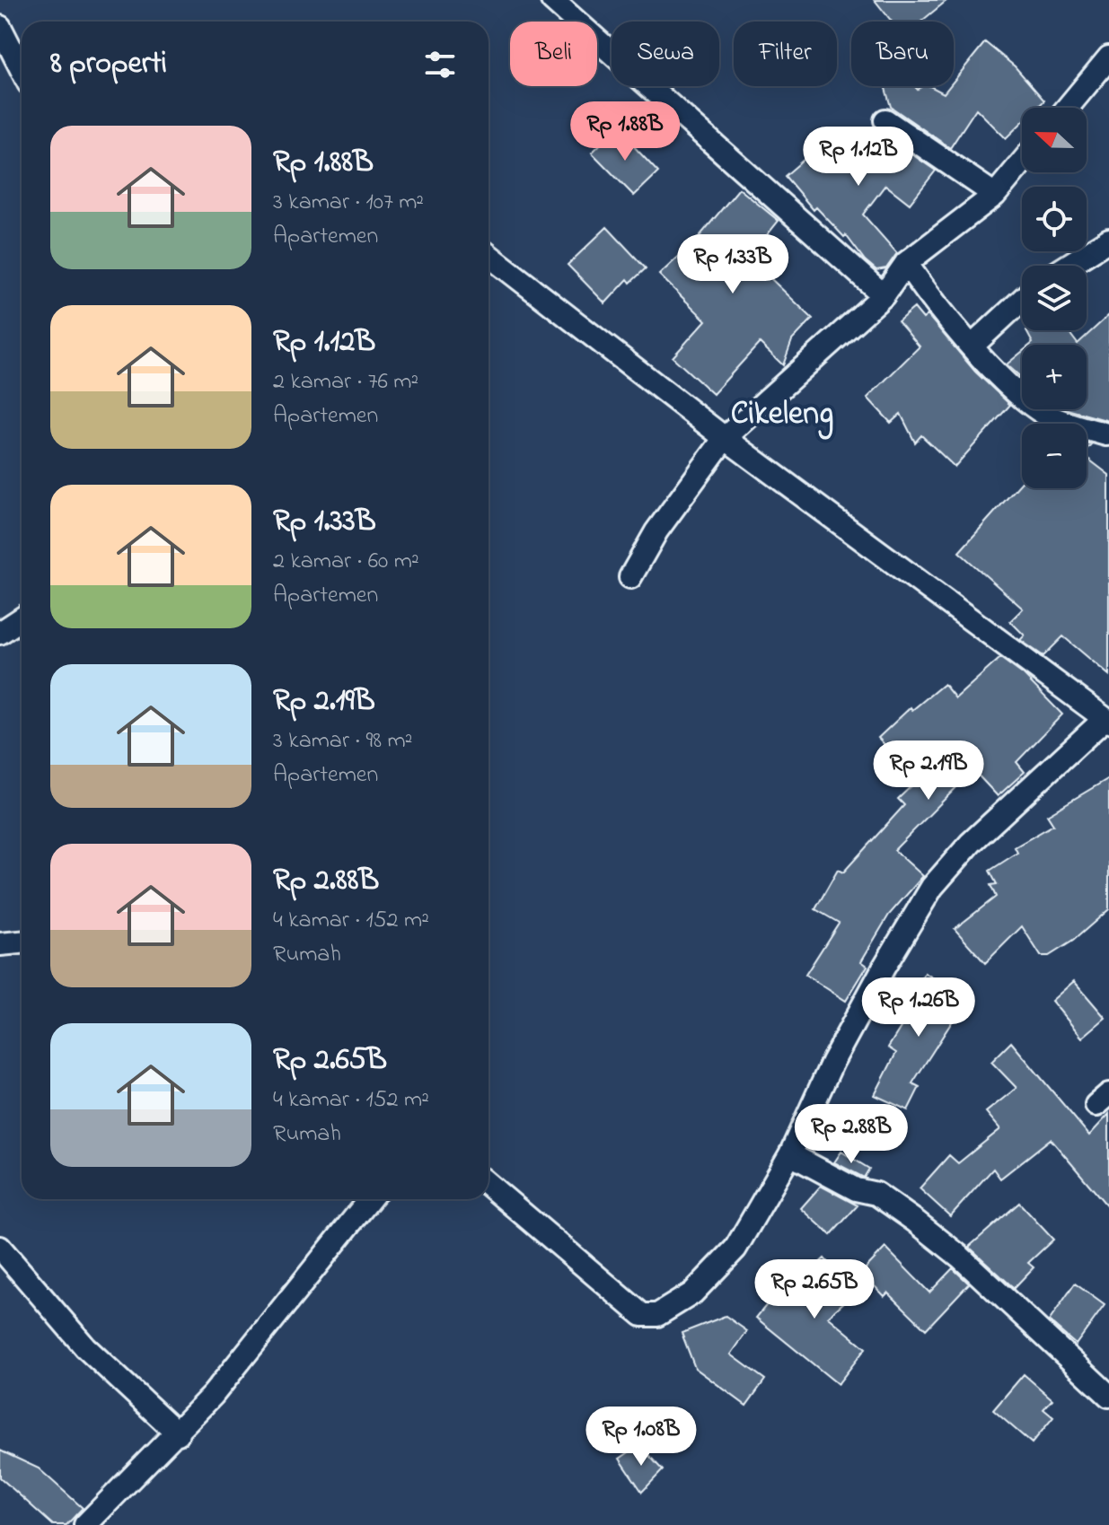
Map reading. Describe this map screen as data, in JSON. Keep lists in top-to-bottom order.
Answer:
{
  "districts": ["Cikeleng"],
  "north": "left",
  "page": {
    "chip": [
      "Beli",
      "Sewa",
      "Filter",
      "Baru"
    ],
    "heading": "8 properti",
    "price": [
      "Rp 1.88B",
      "Rp 1.12B",
      "Rp 1.33B",
      "Rp 2.19B",
      "Rp 1.26B",
      "Rp 2.88B",
      "Rp 2.65B",
      "Rp 1.08B"
    ],
    "map_buttons": ["+", "−"],
    "list": [
      {
        "name": "Rp 1.88B",
        "note": "3 kamar · 107 m² · Apartemen"
      },
      {
        "name": "Rp 1.12B",
        "note": "2 kamar · 76 m² · Apartemen"
      },
      {
        "name": "Rp 1.33B",
        "note": "2 kamar · 60 m² · Apartemen"
      },
      {
        "name": "Rp 2.19B",
        "note": "3 kamar · 98 m² · Apartemen"
      },
      {
        "name": "Rp 2.88B",
        "note": "4 kamar · 152 m² · Rumah"
      },
      {
        "name": "Rp 2.65B",
        "note": "4 kamar · 152 m² · Rumah"
      }
    ]
  }
}
